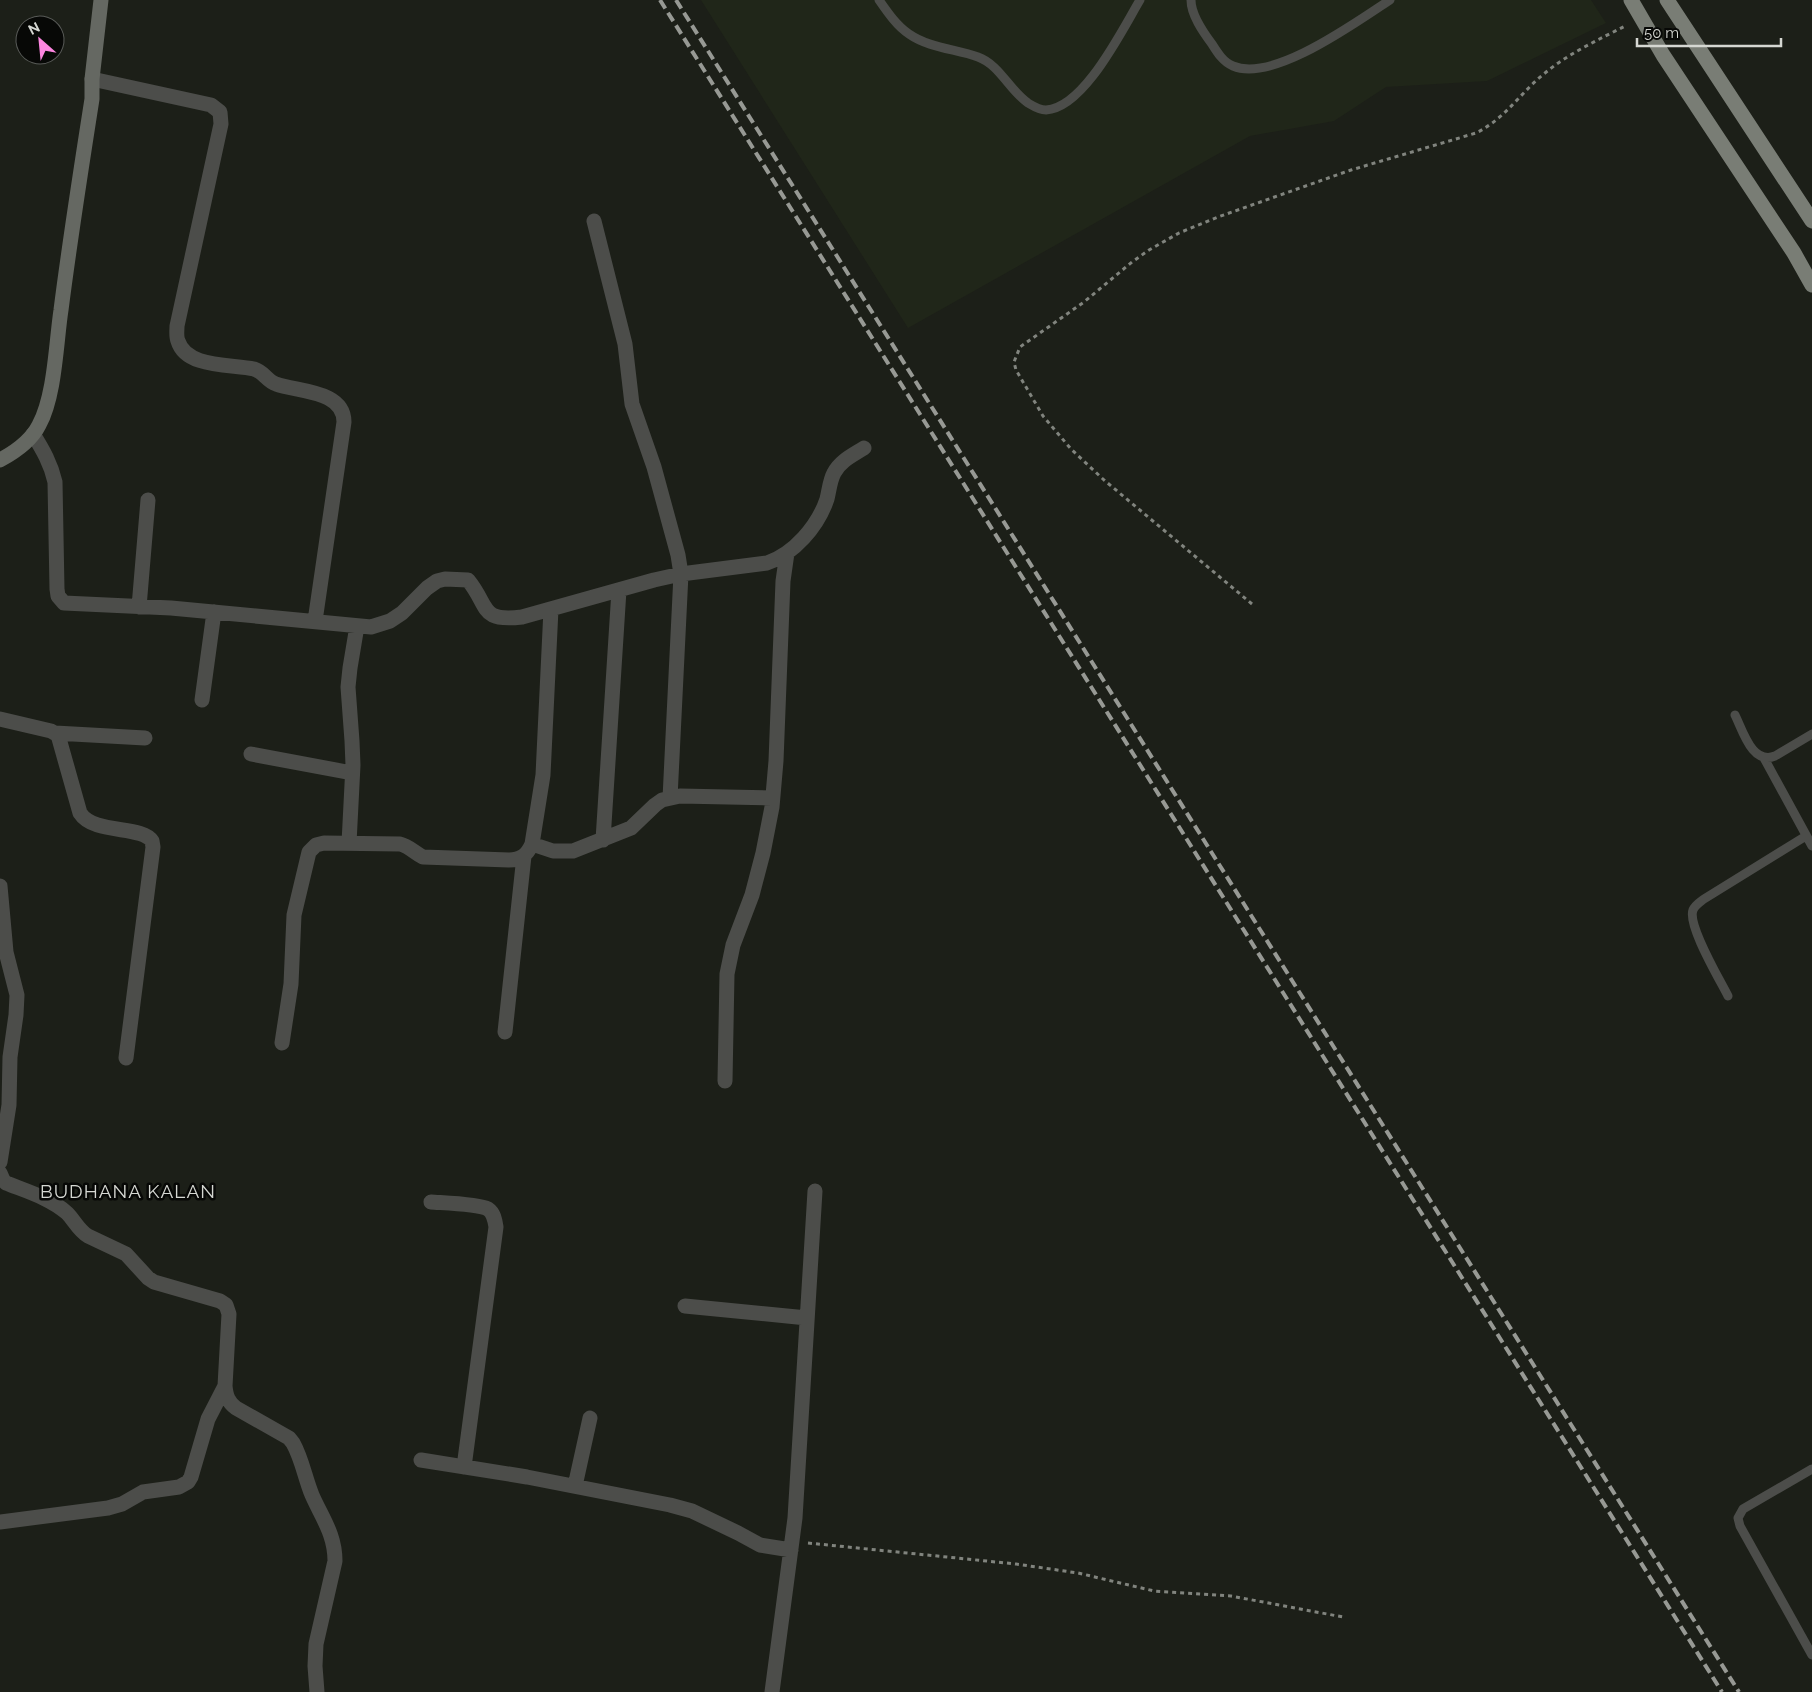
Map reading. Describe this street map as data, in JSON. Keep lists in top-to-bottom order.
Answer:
{
  "districts": ["BUDHANA KALAN"],
  "scale_bar": "50 m",
  "north": "top left"
}
